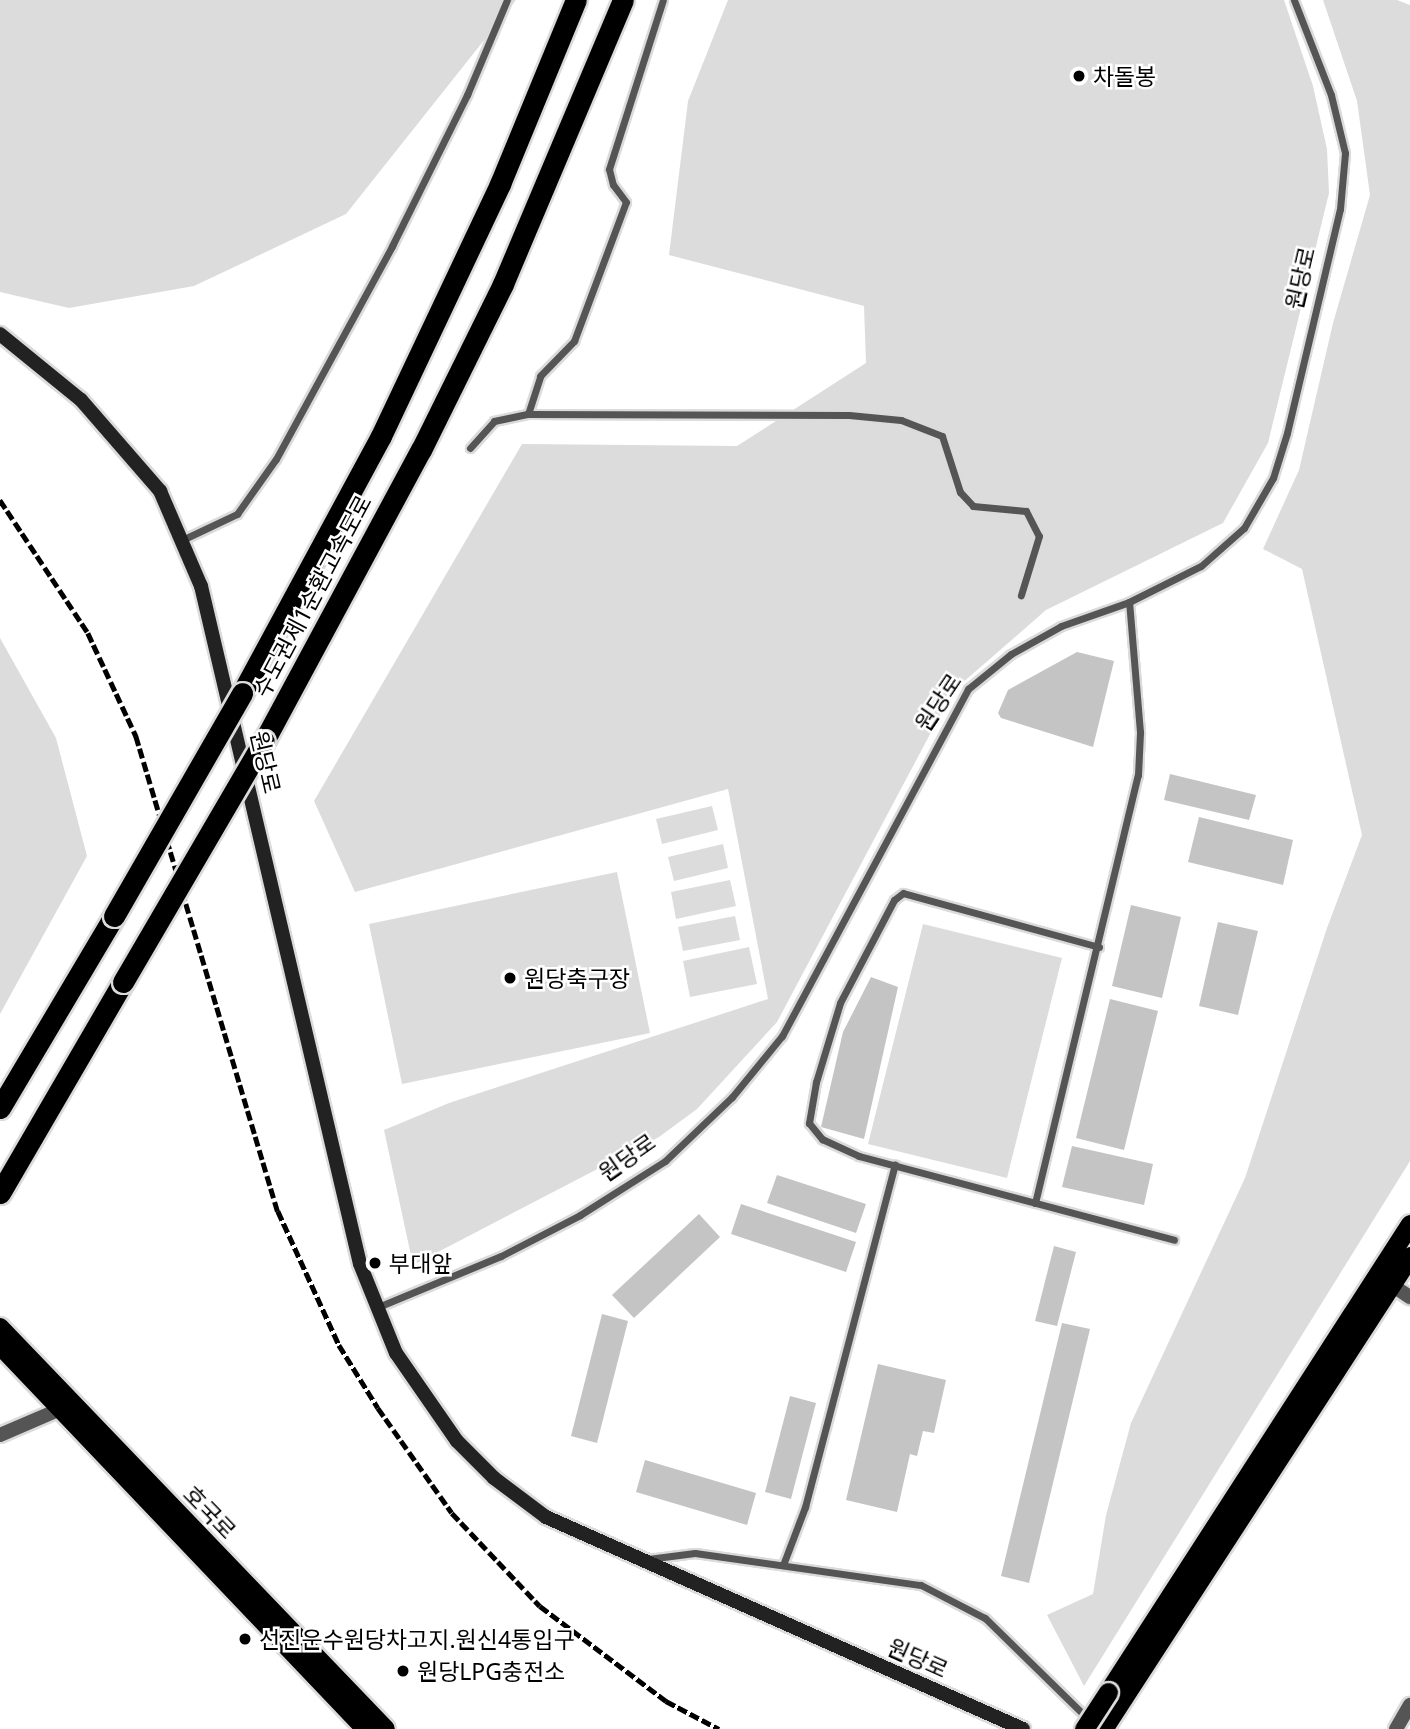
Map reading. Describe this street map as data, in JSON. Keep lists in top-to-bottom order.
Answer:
{
  "streets": {
    "highway": ["수도권제1순환고속도로"],
    "main road": ["원당로", "호국로"]
  },
  "places": [
    "차돌봉",
    "원당축구장",
    "부대앞",
    "선진운수원당차고지.원신4통입구",
    "원당LPG충전소"
  ]
}
